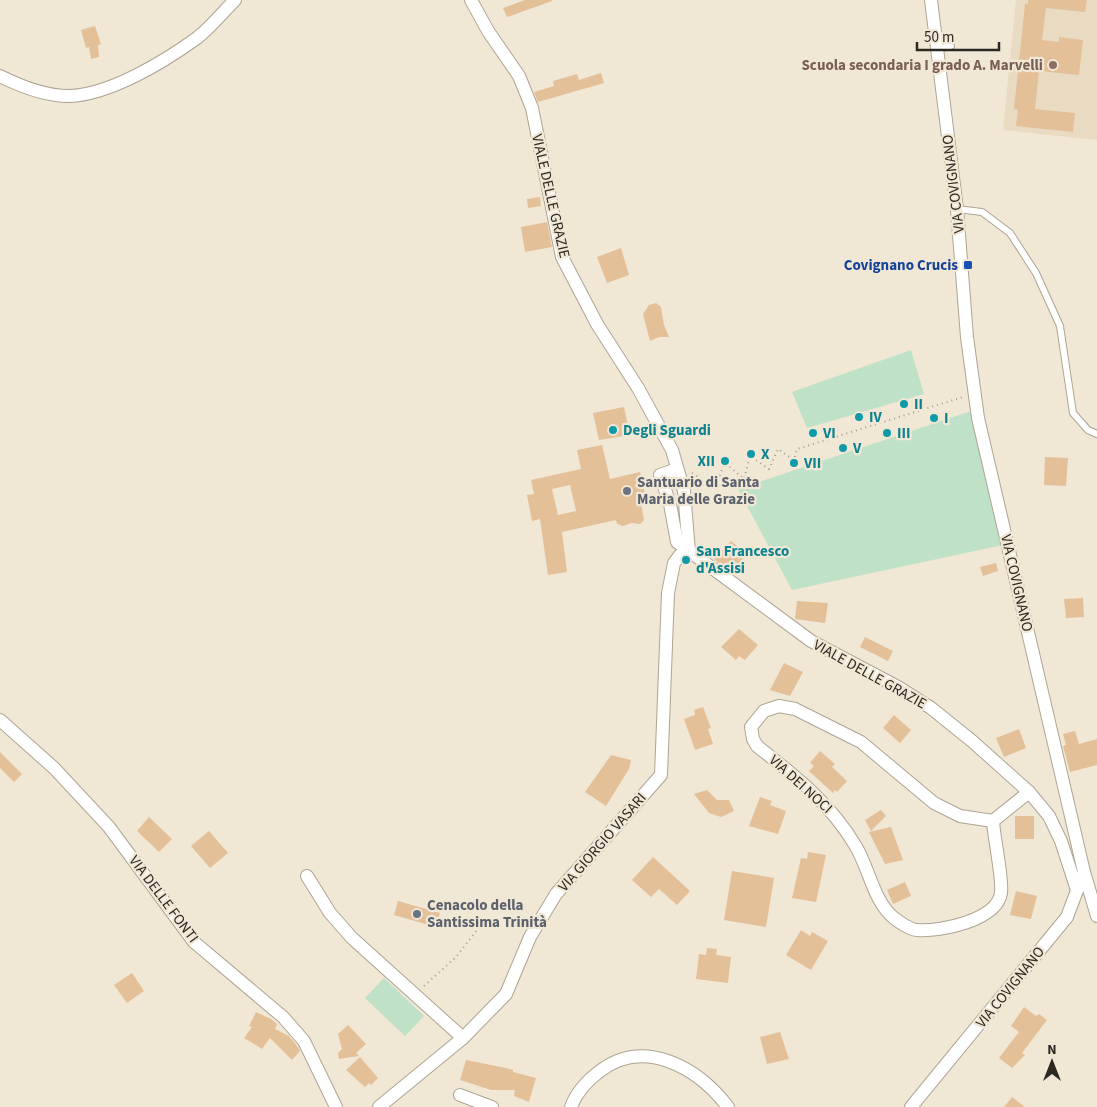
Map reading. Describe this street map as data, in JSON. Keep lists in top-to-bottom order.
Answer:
{
  "streets": {
    "street": [
      "VIA COVIGNANO",
      "VIALE DELLE GRAZIE",
      "VIA DEI NOCI",
      "VIA GIORGIO VASARI",
      "VIA DELLE FONTI"
    ]
  },
  "crossings": [
    ["VIA COVIGNANO", "VIALE DELLE GRAZIE"],
    ["VIALE DELLE GRAZIE", "VIA GIORGIO VASARI"]
  ],
  "places": {
    "other": [
      "Scuola secondaria I grado A. Marvelli",
      "II",
      "IV",
      "I",
      "Degli Sguardi",
      "VI",
      "III",
      "V",
      "X",
      "XII",
      "VII",
      "Santuario di Santa Maria delle Grazie",
      "San Francesco d'Assisi",
      "Cenacolo della Santissima Trinità"
    ],
    "transit": ["Covignano Crucis"]
  },
  "scale_bar": "50 m",
  "north": "top"
}
